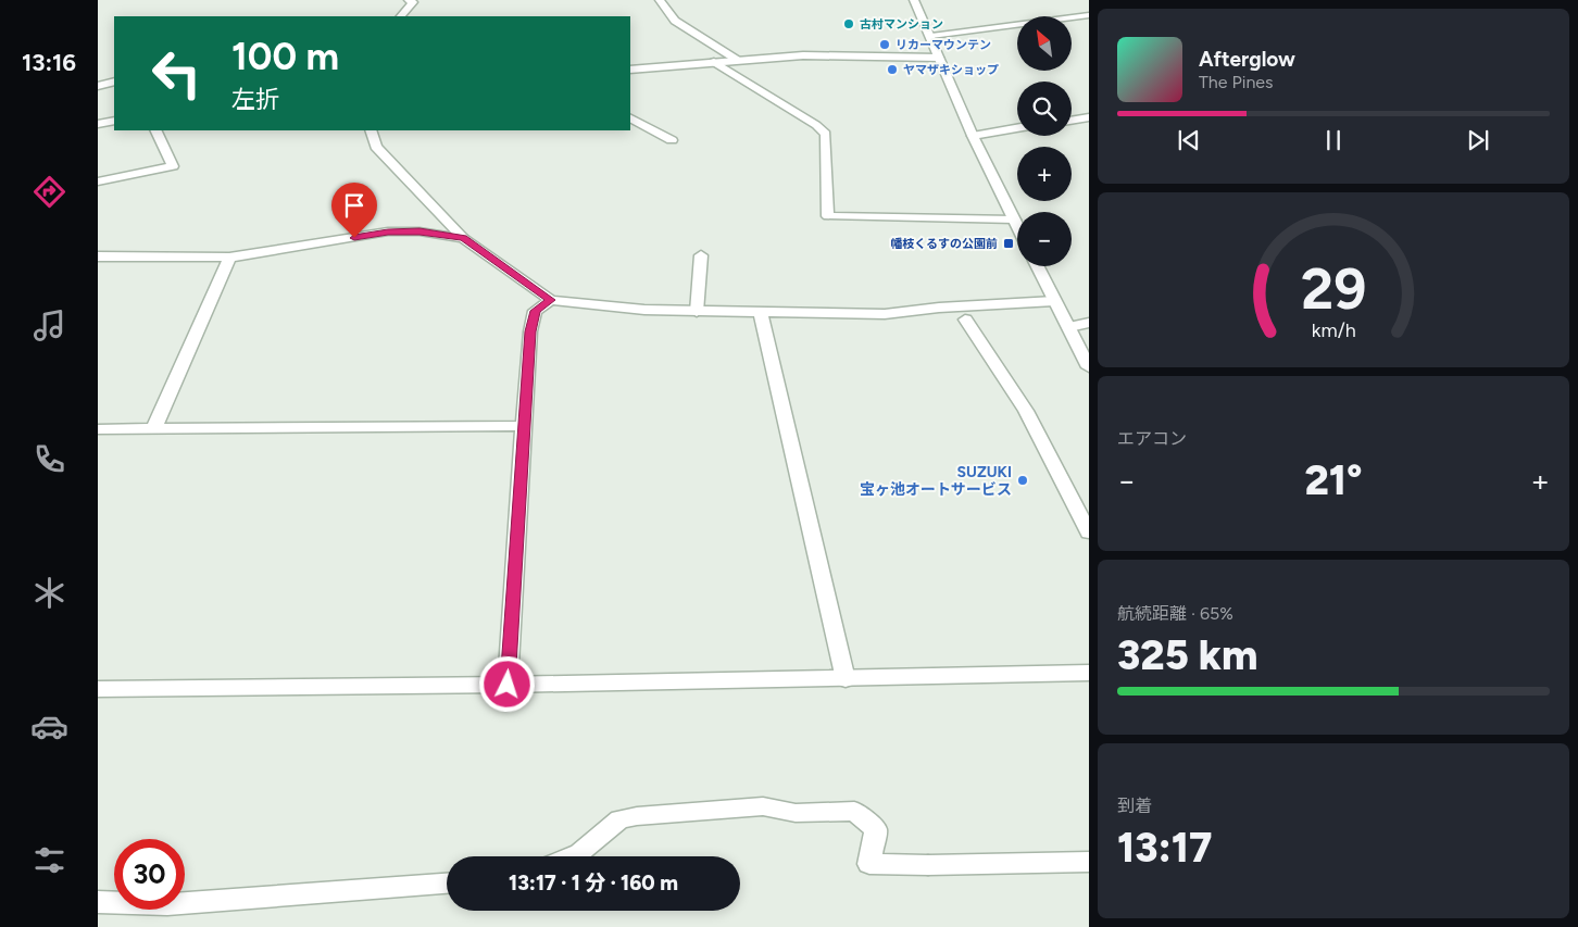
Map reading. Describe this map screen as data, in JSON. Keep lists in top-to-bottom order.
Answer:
{
  "places": {
    "other": [
      "古村マンション",
      "リカーマウンテン",
      "ヤマザキショップ",
      "SUZUKI 宝ヶ池オートサービス"
    ],
    "transit": ["幡枝くるすの公園前"]
  },
  "north": "top left",
  "page": {
    "tabs": "13:16",
    "map_buttons": ["+", "−"],
    "turn": ["100 m", "左折"],
    "song": ["Afterglow", "The Pines"],
    "tile": [
      "エアコン",
      ["航続距離 · 65%", "325 km"],
      ["到着", "13:17"]
    ],
    "heat": ["−", "21°", "+"],
    "limit": "30",
    "trip": "13:17 · 1 分 · 160 m",
    "gauge": ["29", "km/h"]
  }
}
